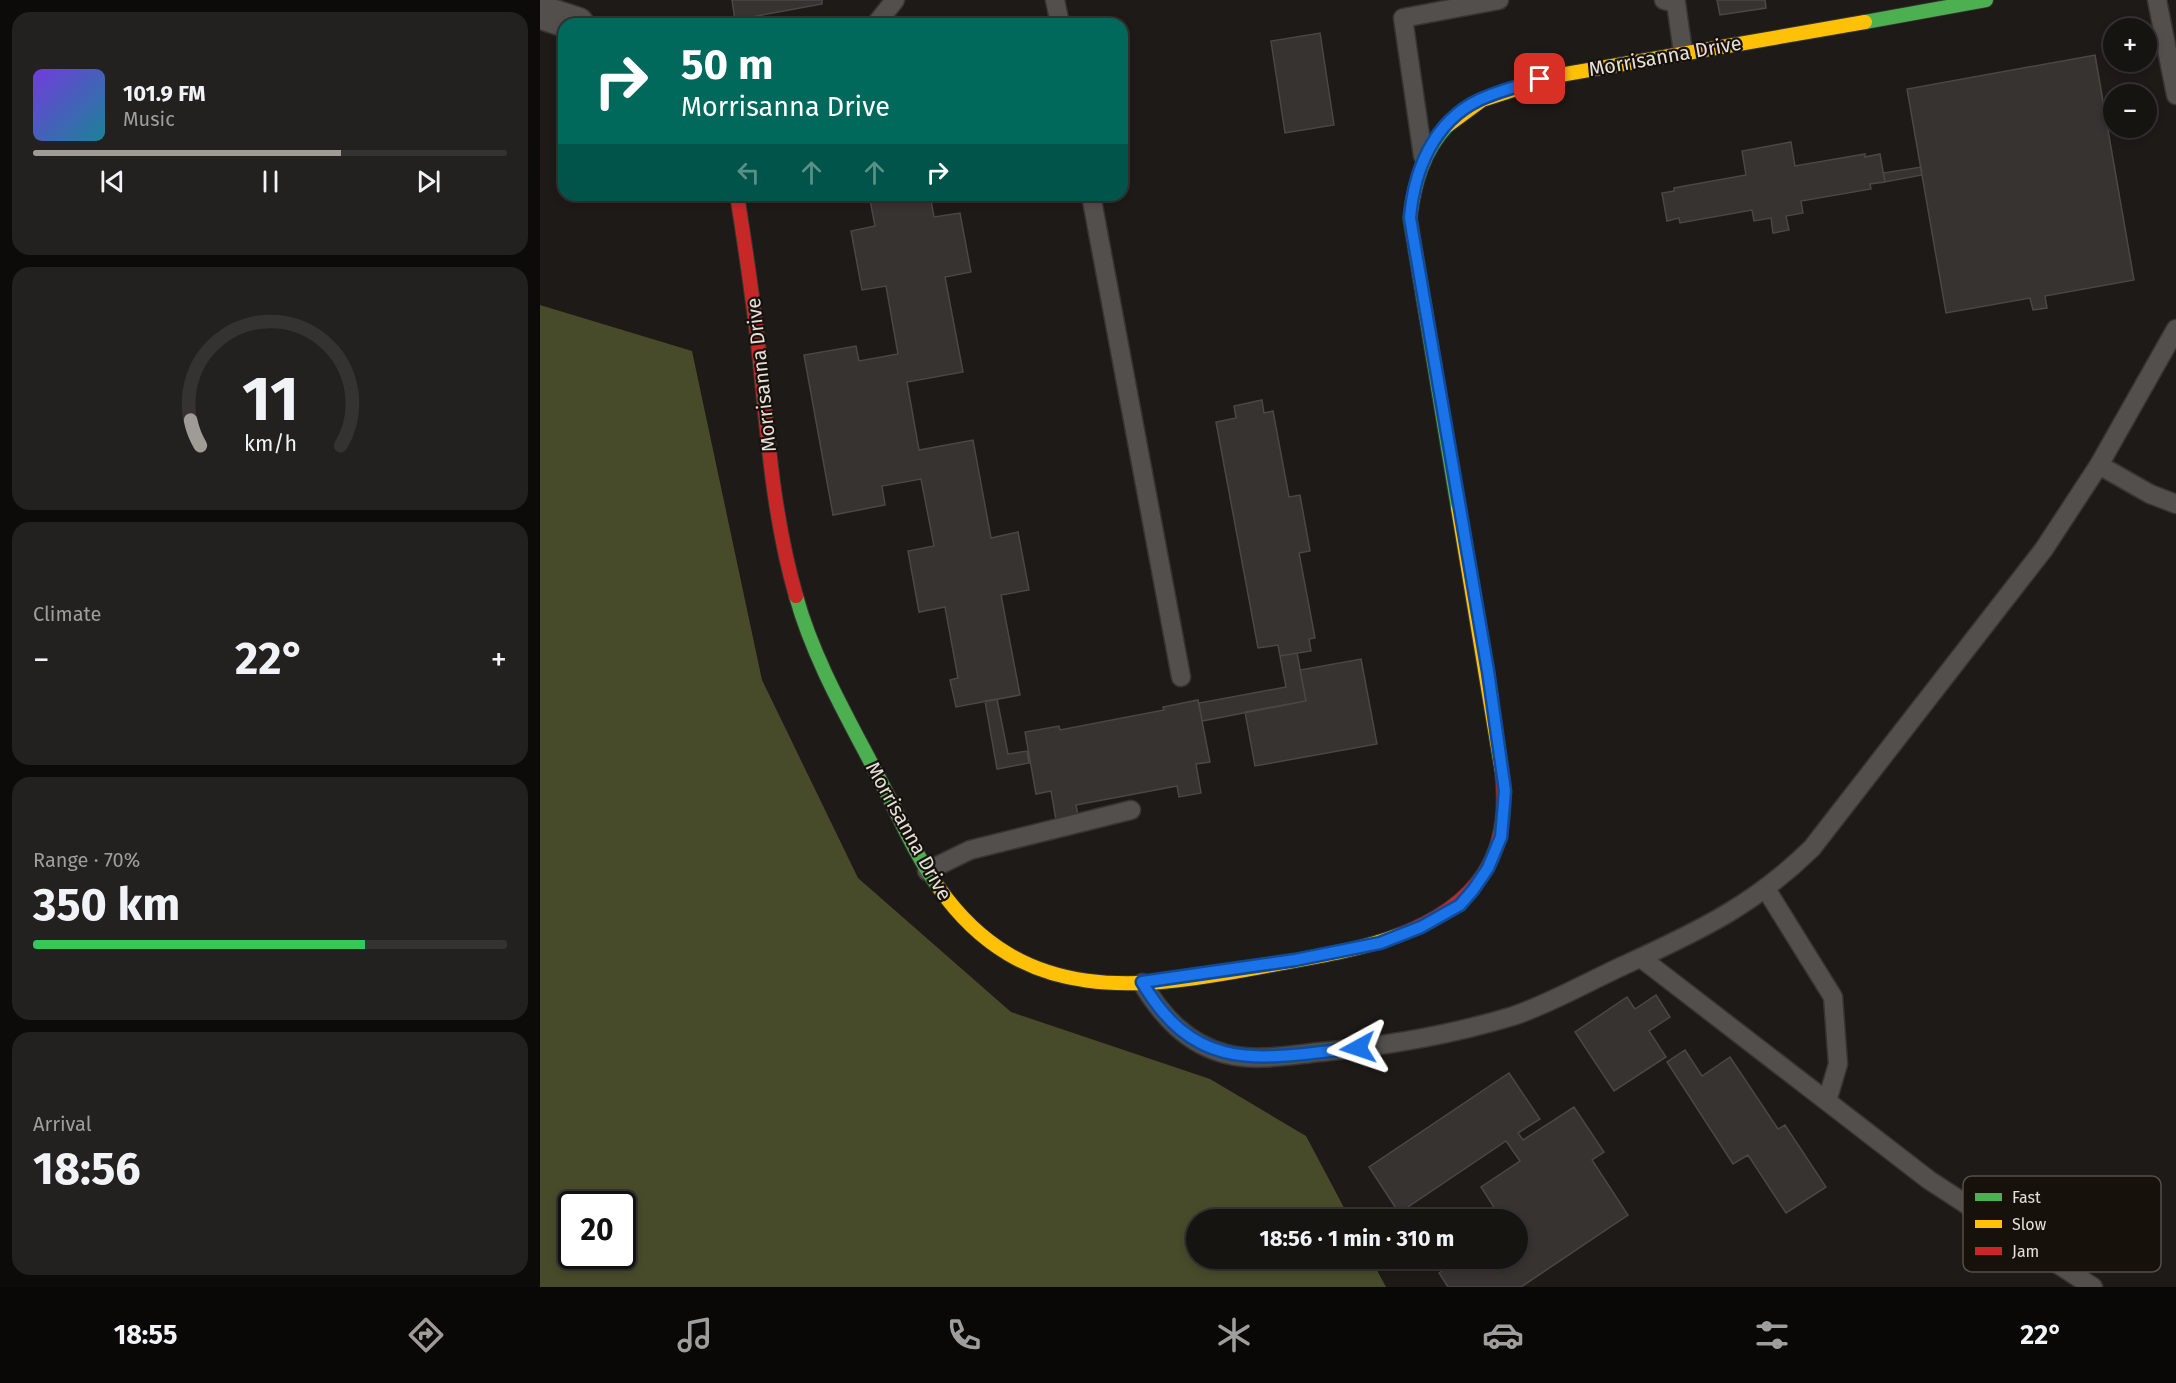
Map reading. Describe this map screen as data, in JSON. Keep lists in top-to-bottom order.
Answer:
{
  "streets": {
    "street": ["Morrisanna Drive"]
  },
  "legend": ["Fast", "Slow", "Jam"],
  "page": {
    "map_buttons": ["+", "−"],
    "turn": ["50 m", "Morrisanna Drive"],
    "song": ["101.9 FM", "Music"],
    "tile": [
      "Climate",
      ["Range · 70%", "350 km"],
      ["Arrival", "18:56"]
    ],
    "heat": ["−", "22°", "+"],
    "limit": "20",
    "trip": "18:56 · 1 min · 310 m",
    "tabs": ["18:55", "22°"],
    "gauge": ["11", "km/h"]
  }
}
